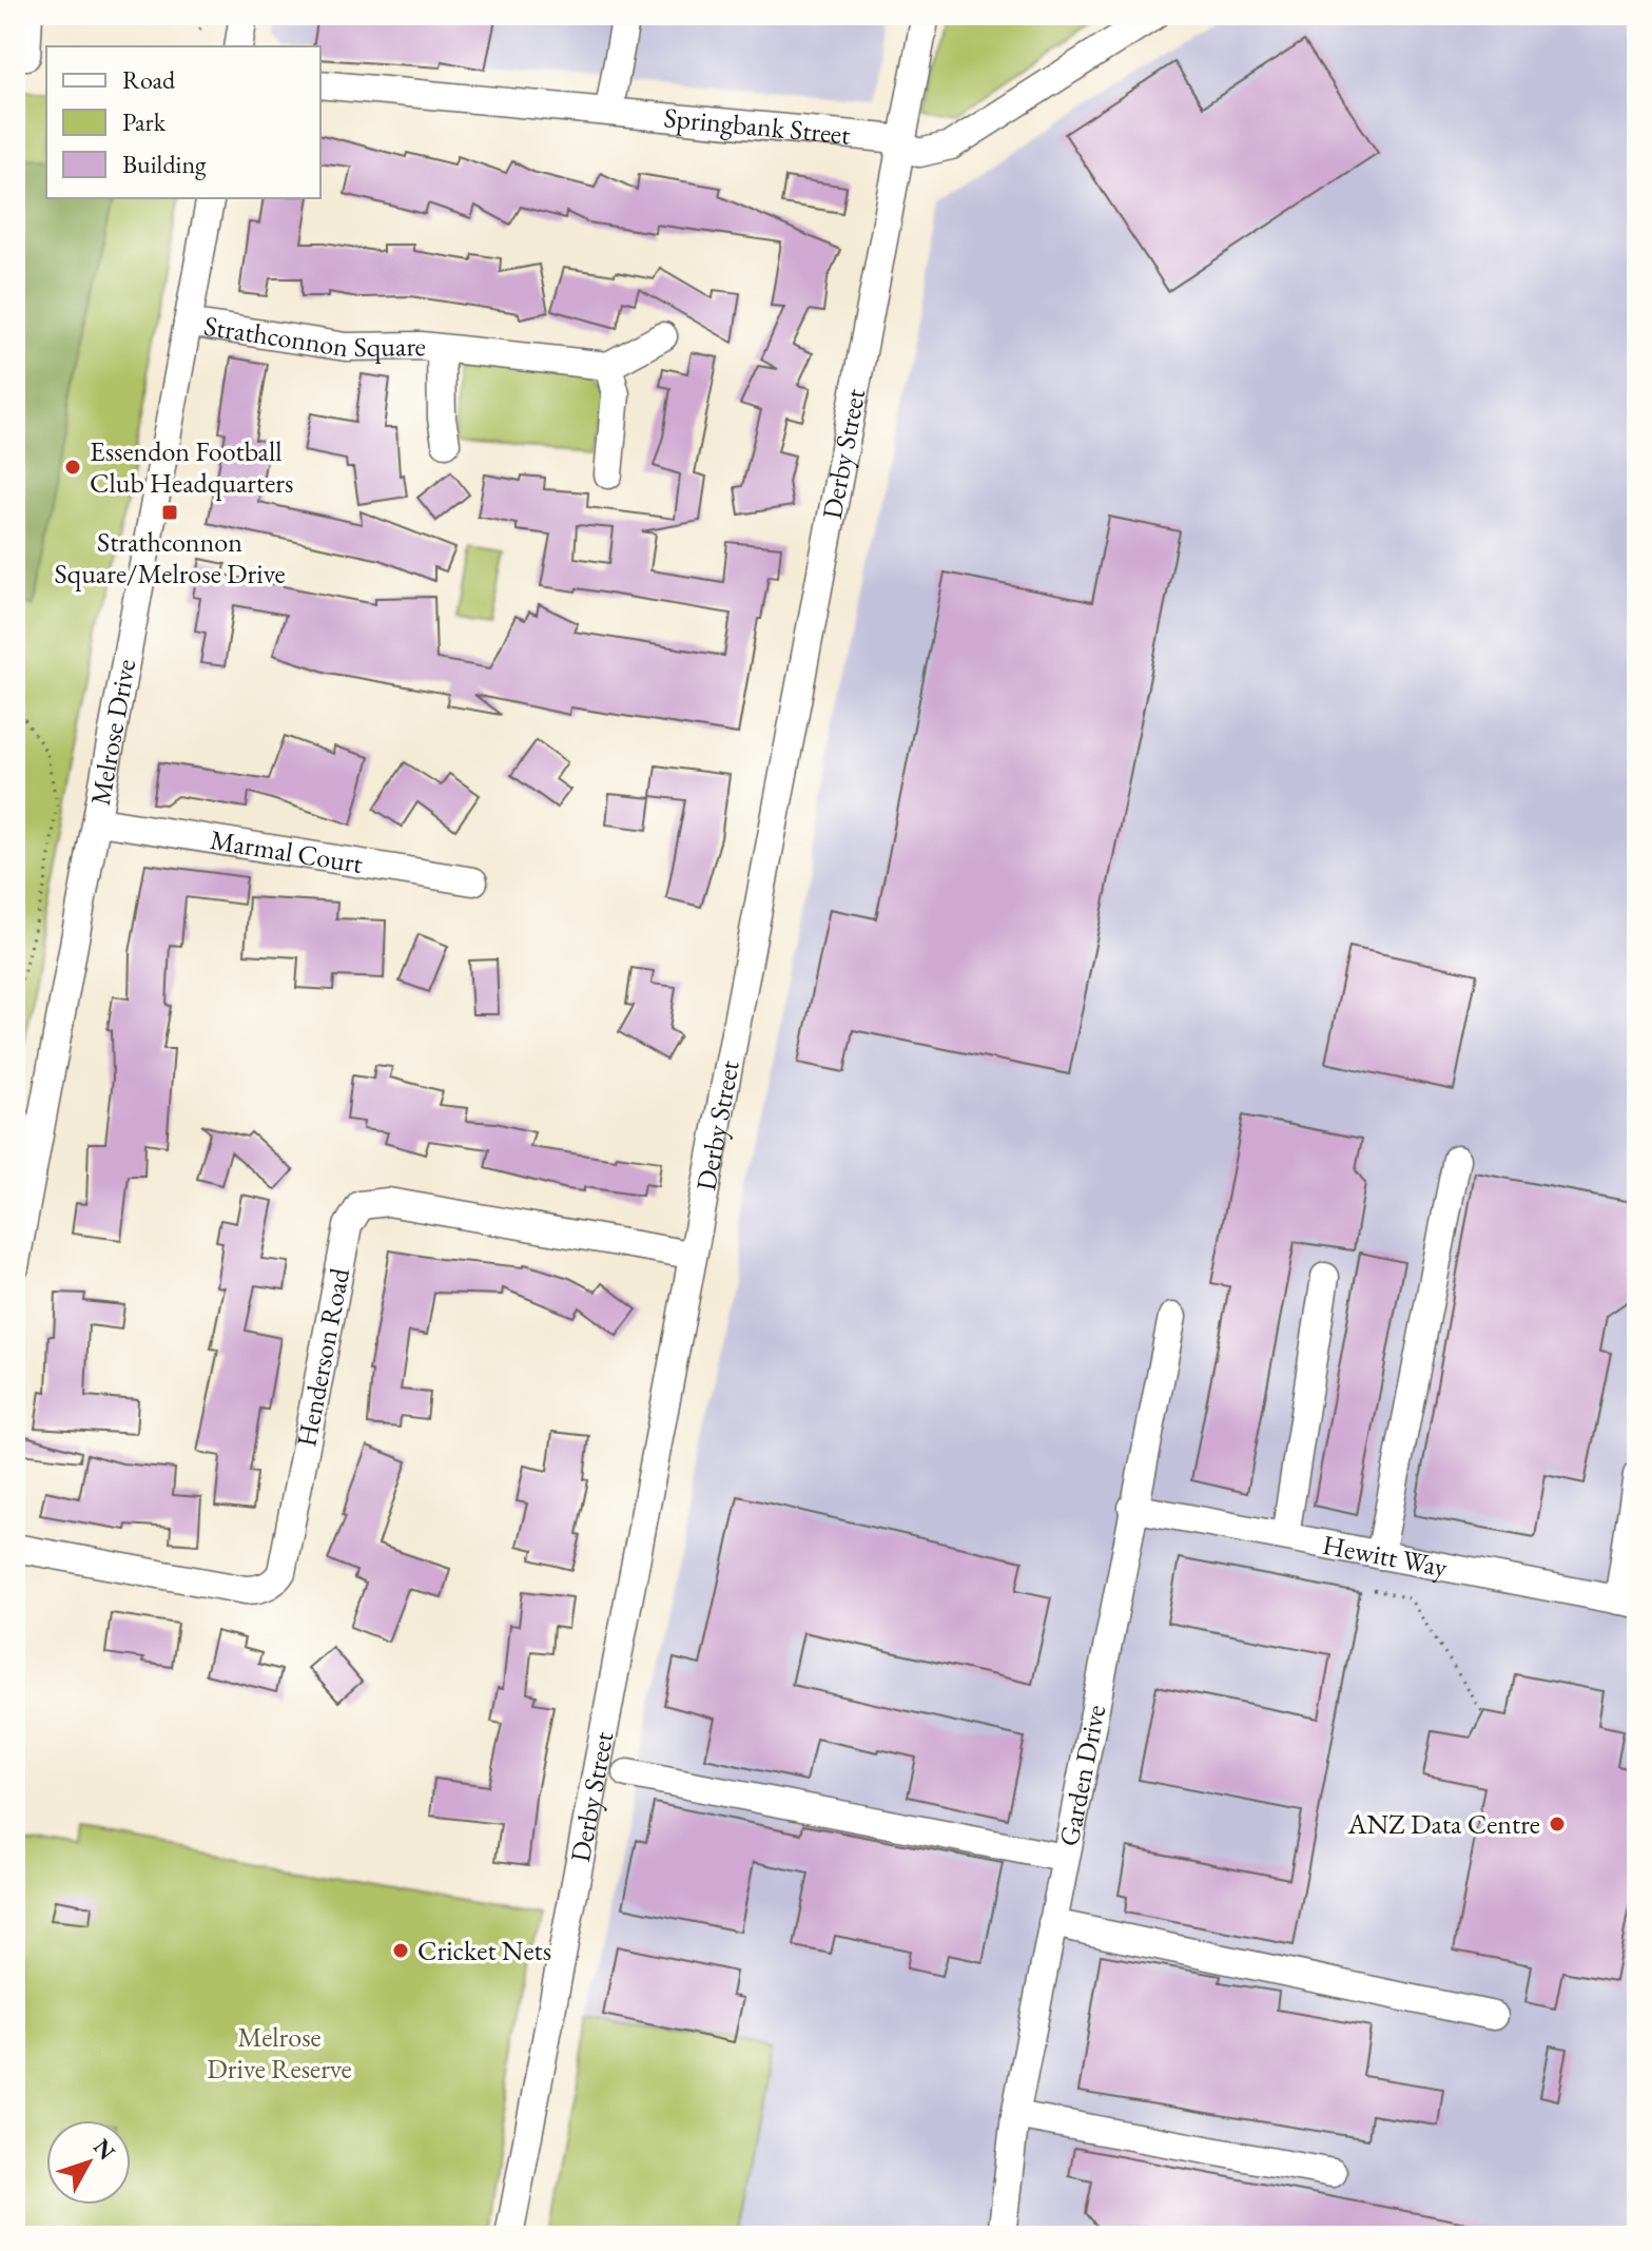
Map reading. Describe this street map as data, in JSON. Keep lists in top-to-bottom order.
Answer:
{
  "streets": {
    "street": [
      "Springbank Street",
      "Strathconnon Square",
      "Derby Street",
      "Melrose Drive",
      "Marmal Court",
      "Henderson Road",
      "Hewitt Way",
      "Garden Drive"
    ]
  },
  "crossings": [
    ["Springbank Street", "Derby Street"],
    ["Strathconnon Square", "Melrose Drive"],
    ["Derby Street", "Henderson Road"],
    ["Melrose Drive", "Marmal Court"],
    ["Hewitt Way", "Garden Drive"]
  ],
  "parks": ["Melrose Drive Reserve"],
  "places": {
    "other": ["Essendon Football Club Headquarters", "ANZ Data Centre", "Cricket Nets"],
    "transit": ["Strathconnon Square/Melrose Drive"]
  },
  "legend": ["Road", "Park", "Building"],
  "north": "top right"
}
